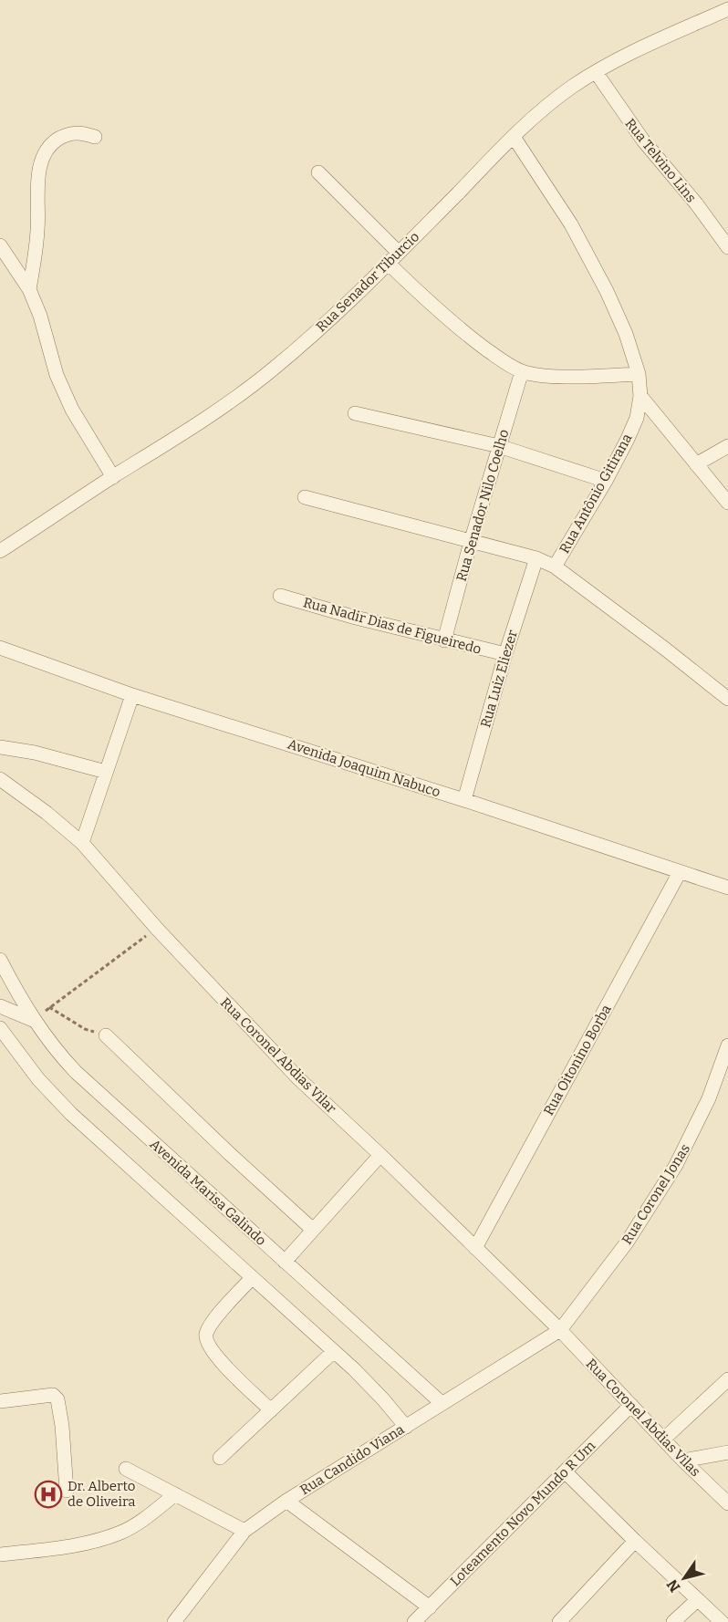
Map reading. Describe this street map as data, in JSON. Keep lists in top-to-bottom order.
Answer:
{
  "streets": {
    "street": [
      "Rua Telvino Lins",
      "Rua Senador Tiburcio",
      "Rua Antônio Gitirana",
      "Rua Senador Nilo Coelho",
      "Rua Nadir Dias de Figueiredo",
      "Rua Luiz Eliezer",
      "Avenida Joaquim Nabuco",
      "Rua Coronel Abdias Vilar",
      "Rua Oitonino Borba",
      "Avenida Marisa Galindo",
      "Rua Coronel Jonas",
      "Rua Coronel Abdias Vilas",
      "Rua Candido Viana",
      "Loteamento Novo Mundo R Um"
    ]
  },
  "crossings": [
    ["Rua Telvino Lins", "Rua Senador Tiburcio"],
    ["Rua Senador Tiburcio", "Rua Antônio Gitirana"],
    ["Rua Senador Nilo Coelho", "Rua Nadir Dias de Figueiredo"],
    ["Rua Nadir Dias de Figueiredo", "Rua Luiz Eliezer"],
    ["Rua Luiz Eliezer", "Avenida Joaquim Nabuco"],
    ["Avenida Joaquim Nabuco", "Rua Oitonino Borba"],
    ["Rua Coronel Abdias Vilar", "Rua Oitonino Borba"],
    ["Rua Coronel Abdias Vilar", "Rua Coronel Jonas"],
    ["Rua Coronel Abdias Vilar", "Rua Coronel Abdias Vilas"],
    ["Rua Coronel Abdias Vilar", "Rua Candido Viana"],
    ["Avenida Marisa Galindo", "Rua Candido Viana"],
    ["Rua Coronel Jonas", "Rua Coronel Abdias Vilas"],
    ["Rua Coronel Jonas", "Rua Candido Viana"],
    ["Rua Coronel Abdias Vilas", "Rua Candido Viana"],
    ["Rua Coronel Abdias Vilas", "Loteamento Novo Mundo R Um"]
  ],
  "places": {
    "hospital": ["Dr. Alberto de Oliveira"]
  },
  "north": "bottom left"
}
